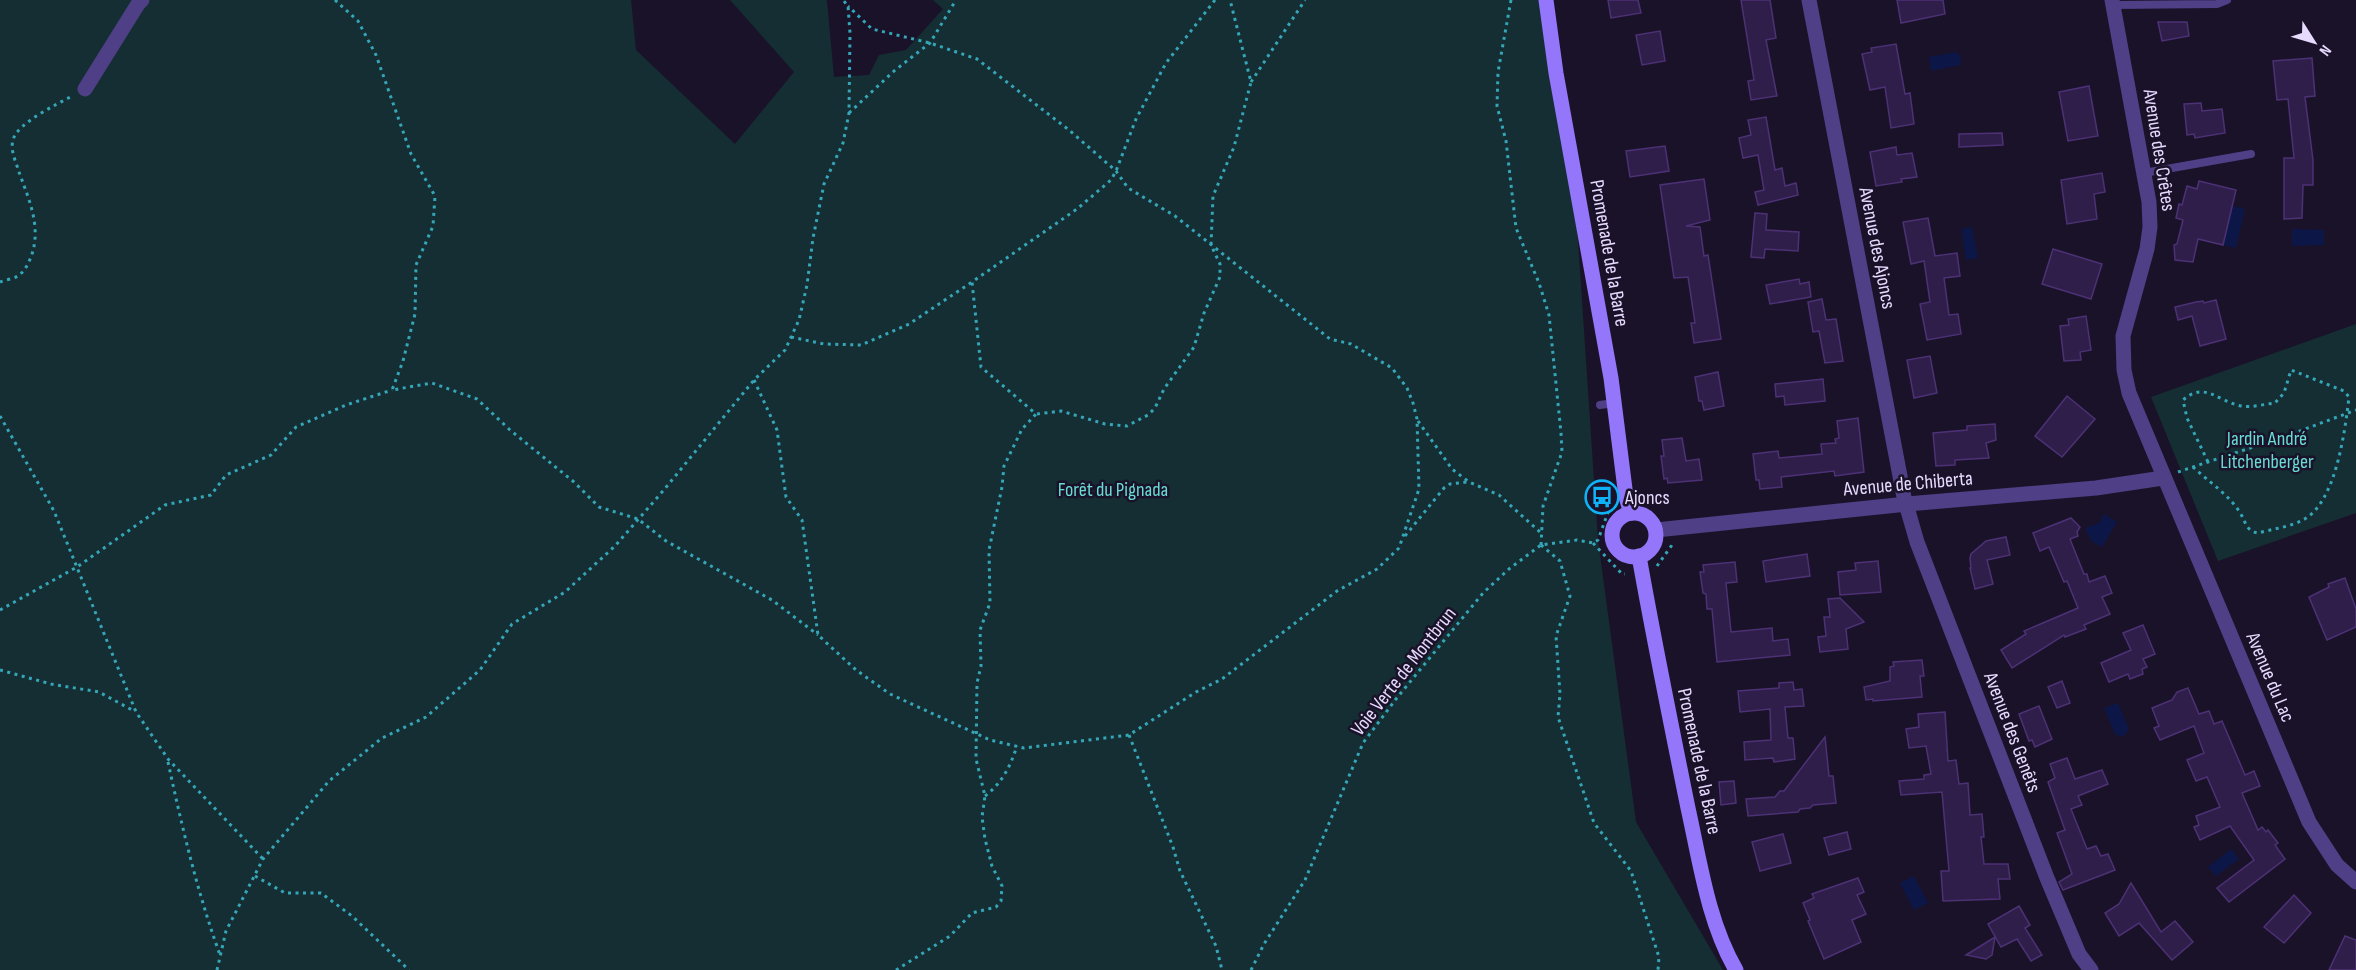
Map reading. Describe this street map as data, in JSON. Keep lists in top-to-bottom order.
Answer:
{
  "streets": {
    "main road": ["Promenade de la Barre"],
    "street": [
      "Avenue des Crêtes",
      "Avenue des Ajoncs",
      "Avenue de Chiberta",
      "Avenue du Lac",
      "Avenue des Genêts"
    ],
    "path": ["Voie Verte de Montbrun"]
  },
  "crossings": [
    ["Avenue des Crêtes", "Avenue de Chiberta"],
    ["Avenue des Crêtes", "Avenue du Lac"],
    ["Avenue des Ajoncs", "Avenue de Chiberta"],
    ["Avenue des Ajoncs", "Avenue des Genêts"],
    ["Promenade de la Barre", "Avenue de Chiberta"],
    ["Avenue de Chiberta", "Avenue du Lac"],
    ["Avenue de Chiberta", "Avenue des Genêts"]
  ],
  "parks": ["Jardin André Litchenberger", "Forêt du Pignada"],
  "places": {
    "bus stop": ["Ajoncs"]
  },
  "north": "bottom right"
}
